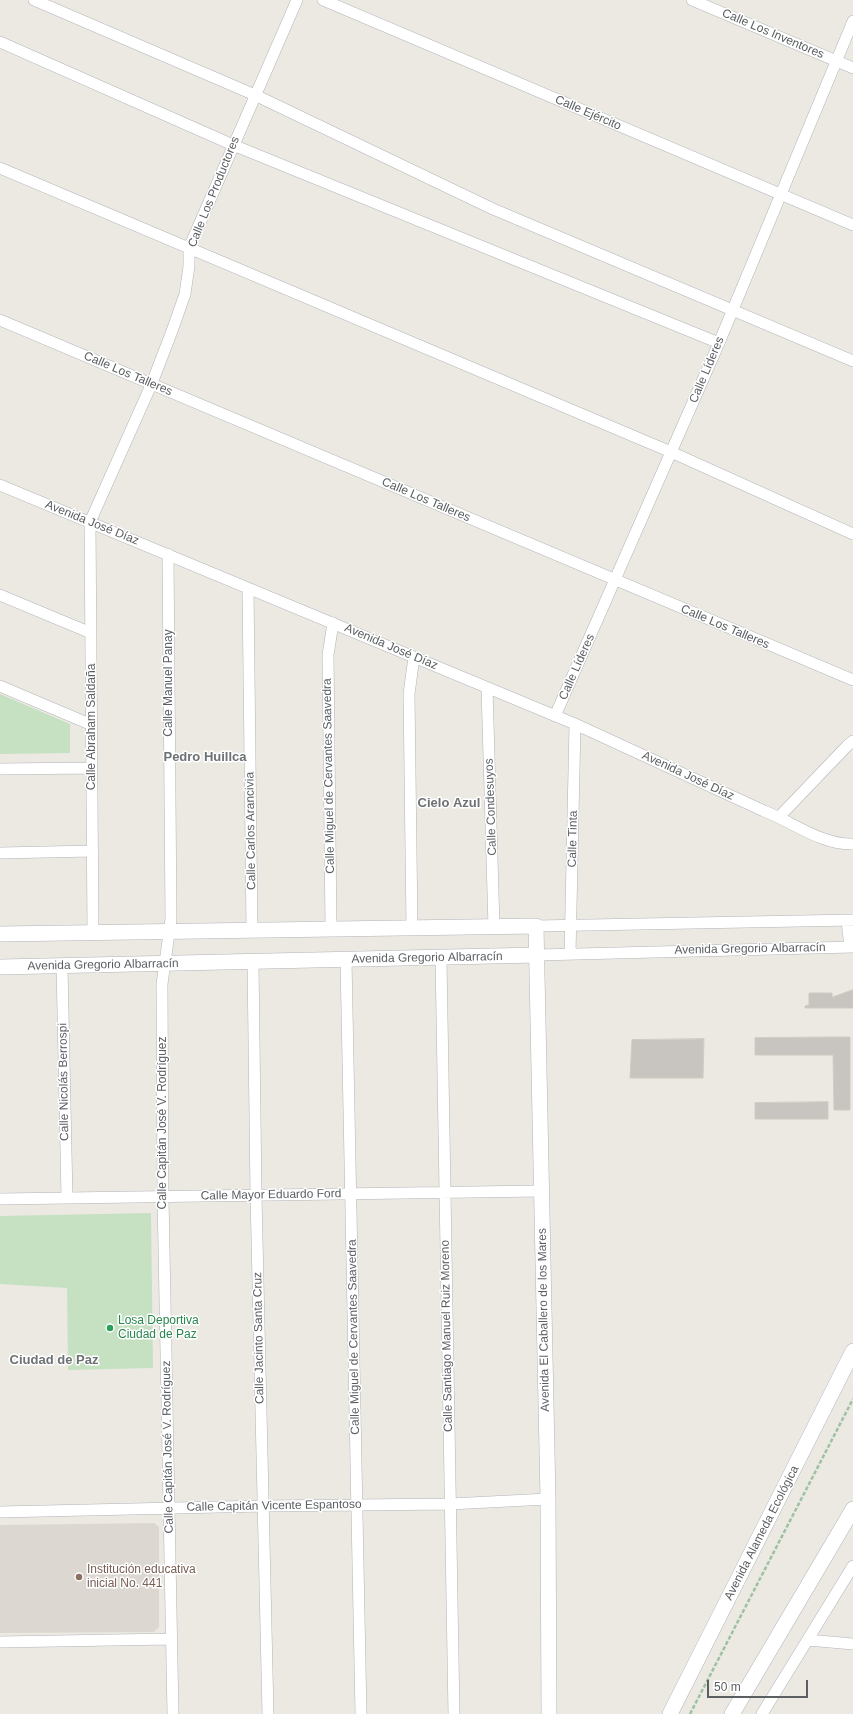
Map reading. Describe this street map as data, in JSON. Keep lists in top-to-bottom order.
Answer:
{
  "streets": {
    "street": [
      "Calle Los Inventores",
      "Calle Ejército",
      "Calle Los Productores",
      "Calle Líderes",
      "Calle Los Talleres",
      "Avenida José Díaz",
      "Calle Manuel Panay",
      "Calle Abraham Saldaña",
      "Calle Miguel de Cervantes Saavedra",
      "Calle Condesuyos",
      "Calle Carlos Arancivia",
      "Calle Tinta",
      "Avenida Gregorio Albarracín",
      "Calle Nicolás Berrospi",
      "Calle Capitán José V. Rodríguez",
      "Calle Mayor Eduardo Ford",
      "Avenida El Caballero de los Mares",
      "Calle Santiago Manuel Ruiz Moreno",
      "Calle Jacinto Santa Cruz",
      "Calle Capitán Vicente Espantoso",
      "Avenida Alameda Ecológica"
    ]
  },
  "crossings": [
    ["Calle Los Inventores", "Calle Líderes"],
    ["Calle Ejército", "Calle Líderes"],
    ["Calle Los Productores", "Calle Los Talleres"],
    ["Calle Los Productores", "Avenida José Díaz"],
    ["Calle Los Productores", "Calle Abraham Saldaña"],
    ["Calle Líderes", "Calle Los Talleres"],
    ["Calle Líderes", "Avenida José Díaz"],
    ["Avenida José Díaz", "Calle Manuel Panay"],
    ["Avenida José Díaz", "Calle Abraham Saldaña"],
    ["Avenida José Díaz", "Calle Miguel de Cervantes Saavedra"],
    ["Avenida José Díaz", "Calle Condesuyos"],
    ["Avenida José Díaz", "Calle Carlos Arancivia"],
    ["Avenida José Díaz", "Calle Tinta"],
    ["Calle Manuel Panay", "Avenida Gregorio Albarracín"],
    ["Calle Manuel Panay", "Calle Capitán José V. Rodríguez"],
    ["Calle Miguel de Cervantes Saavedra", "Avenida Gregorio Albarracín"],
    ["Calle Miguel de Cervantes Saavedra", "Calle Mayor Eduardo Ford"],
    ["Calle Miguel de Cervantes Saavedra", "Calle Capitán Vicente Espantoso"],
    ["Calle Tinta", "Avenida Gregorio Albarracín"],
    ["Avenida Gregorio Albarracín", "Calle Nicolás Berrospi"],
    ["Avenida Gregorio Albarracín", "Calle Capitán José V. Rodríguez"],
    ["Avenida Gregorio Albarracín", "Avenida El Caballero de los Mares"],
    ["Avenida Gregorio Albarracín", "Calle Santiago Manuel Ruiz Moreno"],
    ["Avenida Gregorio Albarracín", "Calle Jacinto Santa Cruz"],
    ["Calle Nicolás Berrospi", "Calle Mayor Eduardo Ford"],
    ["Calle Capitán José V. Rodríguez", "Calle Mayor Eduardo Ford"],
    ["Calle Capitán José V. Rodríguez", "Calle Capitán Vicente Espantoso"],
    ["Calle Mayor Eduardo Ford", "Avenida El Caballero de los Mares"],
    ["Calle Mayor Eduardo Ford", "Calle Santiago Manuel Ruiz Moreno"],
    ["Calle Mayor Eduardo Ford", "Calle Jacinto Santa Cruz"],
    ["Avenida El Caballero de los Mares", "Calle Capitán Vicente Espantoso"],
    ["Calle Santiago Manuel Ruiz Moreno", "Calle Capitán Vicente Espantoso"],
    ["Calle Jacinto Santa Cruz", "Calle Capitán Vicente Espantoso"]
  ],
  "districts": ["Pedro Huillca", "Cielo Azul", "Ciudad de Paz"],
  "places": ["Losa Deportiva Ciudad de Paz", "Institución educativa inicial No. 441"],
  "scale_bar": "50 m"
}
